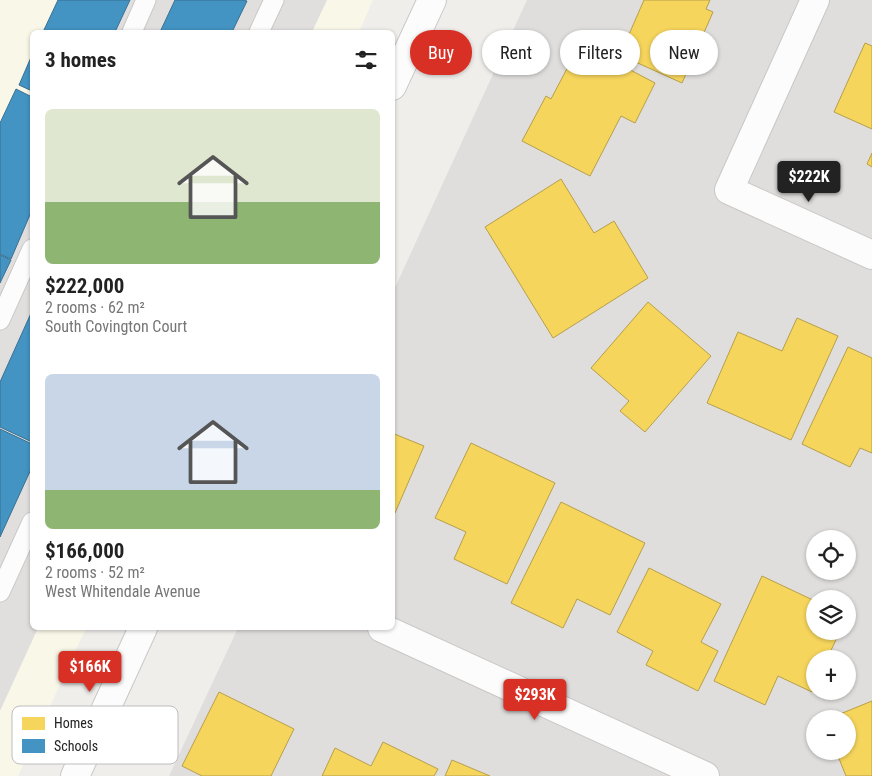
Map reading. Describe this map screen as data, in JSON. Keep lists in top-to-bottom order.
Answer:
{
  "legend": ["Homes", "Schools"],
  "page": {
    "chip": [
      "Buy",
      "Rent",
      "Filters",
      "New"
    ],
    "heading": "3 homes",
    "list": [
      {
        "name": "$222,000",
        "note": "2 rooms · 62 m² · South Covington Court"
      },
      {
        "name": "$166,000",
        "note": "2 rooms · 52 m² · West Whitendale Avenue"
      }
    ],
    "price": ["$222K", "$166K", "$293K"],
    "map_buttons": ["+", "−"]
  }
}
